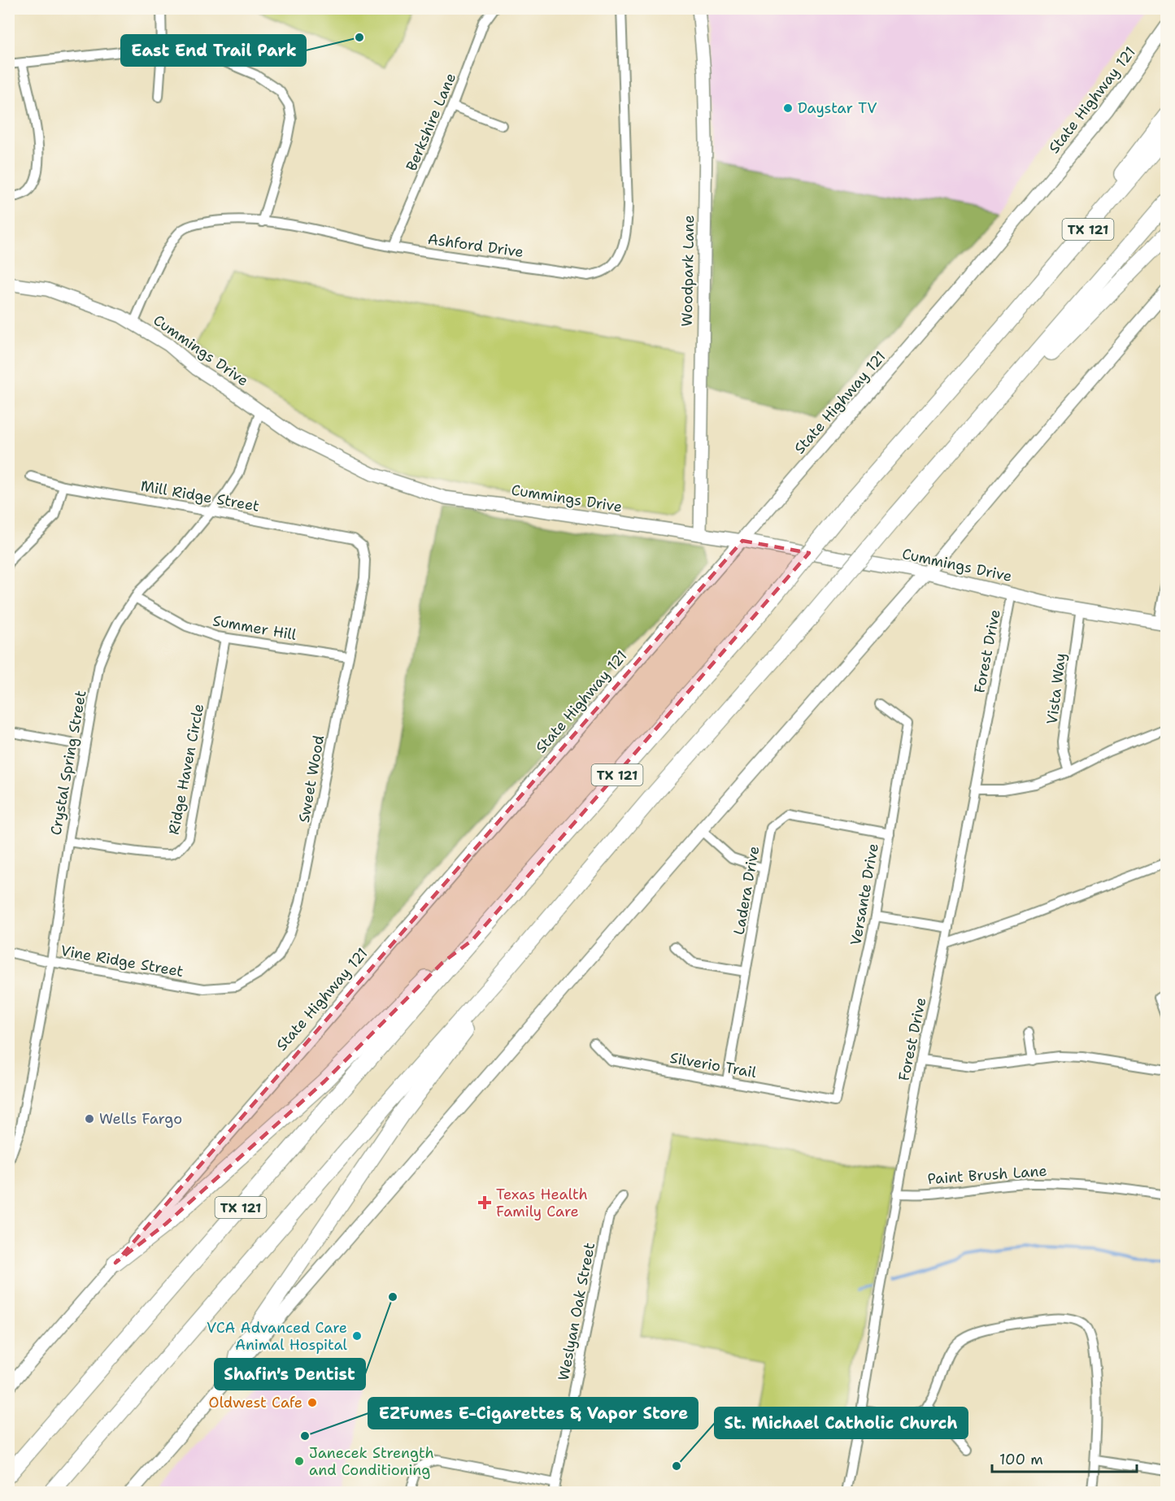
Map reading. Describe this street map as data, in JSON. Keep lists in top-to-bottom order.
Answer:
{
  "streets": {
    "highway": ["TX 121"],
    "main road": ["State Highway 121", "Woodpark Lane", "Cummings Drive"],
    "street": [
      "Berkshire Lane",
      "Ashford Drive",
      "Mill Ridge Street",
      "Summer Hill",
      "Forest Drive",
      "Vista Way",
      "Crystal Spring Street",
      "Ridge Haven Circle",
      "Sweet Wood",
      "Ladera Drive",
      "Versante Drive",
      "Vine Ridge Street",
      "Silverio Trail",
      "Paint Brush Lane",
      "Weslyan Oak Street"
    ]
  },
  "crossings": [
    ["State Highway 121", "Cummings Drive"],
    ["Berkshire Lane", "Ashford Drive"],
    ["Ashford Drive", "Cummings Drive"],
    ["Woodpark Lane", "Cummings Drive"],
    ["Cummings Drive", "Forest Drive"],
    ["Cummings Drive", "Vista Way"],
    ["Cummings Drive", "Crystal Spring Street"],
    ["Mill Ridge Street", "Crystal Spring Street"],
    ["Mill Ridge Street", "Sweet Wood"],
    ["Summer Hill", "Crystal Spring Street"],
    ["Summer Hill", "Ridge Haven Circle"],
    ["Summer Hill", "Sweet Wood"],
    ["Forest Drive", "Paint Brush Lane"],
    ["Crystal Spring Street", "Ridge Haven Circle"],
    ["Crystal Spring Street", "Vine Ridge Street"],
    ["Sweet Wood", "Vine Ridge Street"],
    ["Ladera Drive", "Versante Drive"],
    ["Ladera Drive", "Silverio Trail"],
    ["Versante Drive", "Silverio Trail"]
  ],
  "places": {
    "other": [
      "East End Trail Park",
      "Daystar TV",
      "Wells Fargo",
      "Shafin's Dentist",
      "VCA Advanced Care Animal Hospital",
      "Oldwest Cafe",
      "EZFumes E-Cigarettes & Vapor Store",
      "Janecek Strength and Conditioning",
      "St. Michael Catholic Church"
    ],
    "health": ["Texas Health Family Care"]
  },
  "scale_bar": "100 m"
}
